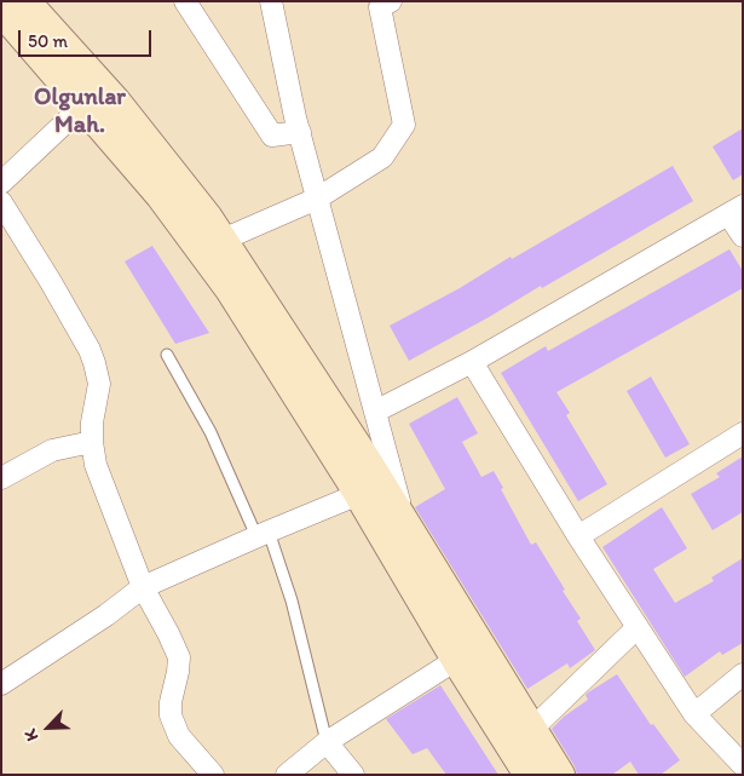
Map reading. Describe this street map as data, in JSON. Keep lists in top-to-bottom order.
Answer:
{
  "districts": ["Olgunlar Mah."],
  "scale_bar": "50 m",
  "north": "bottom left"
}
